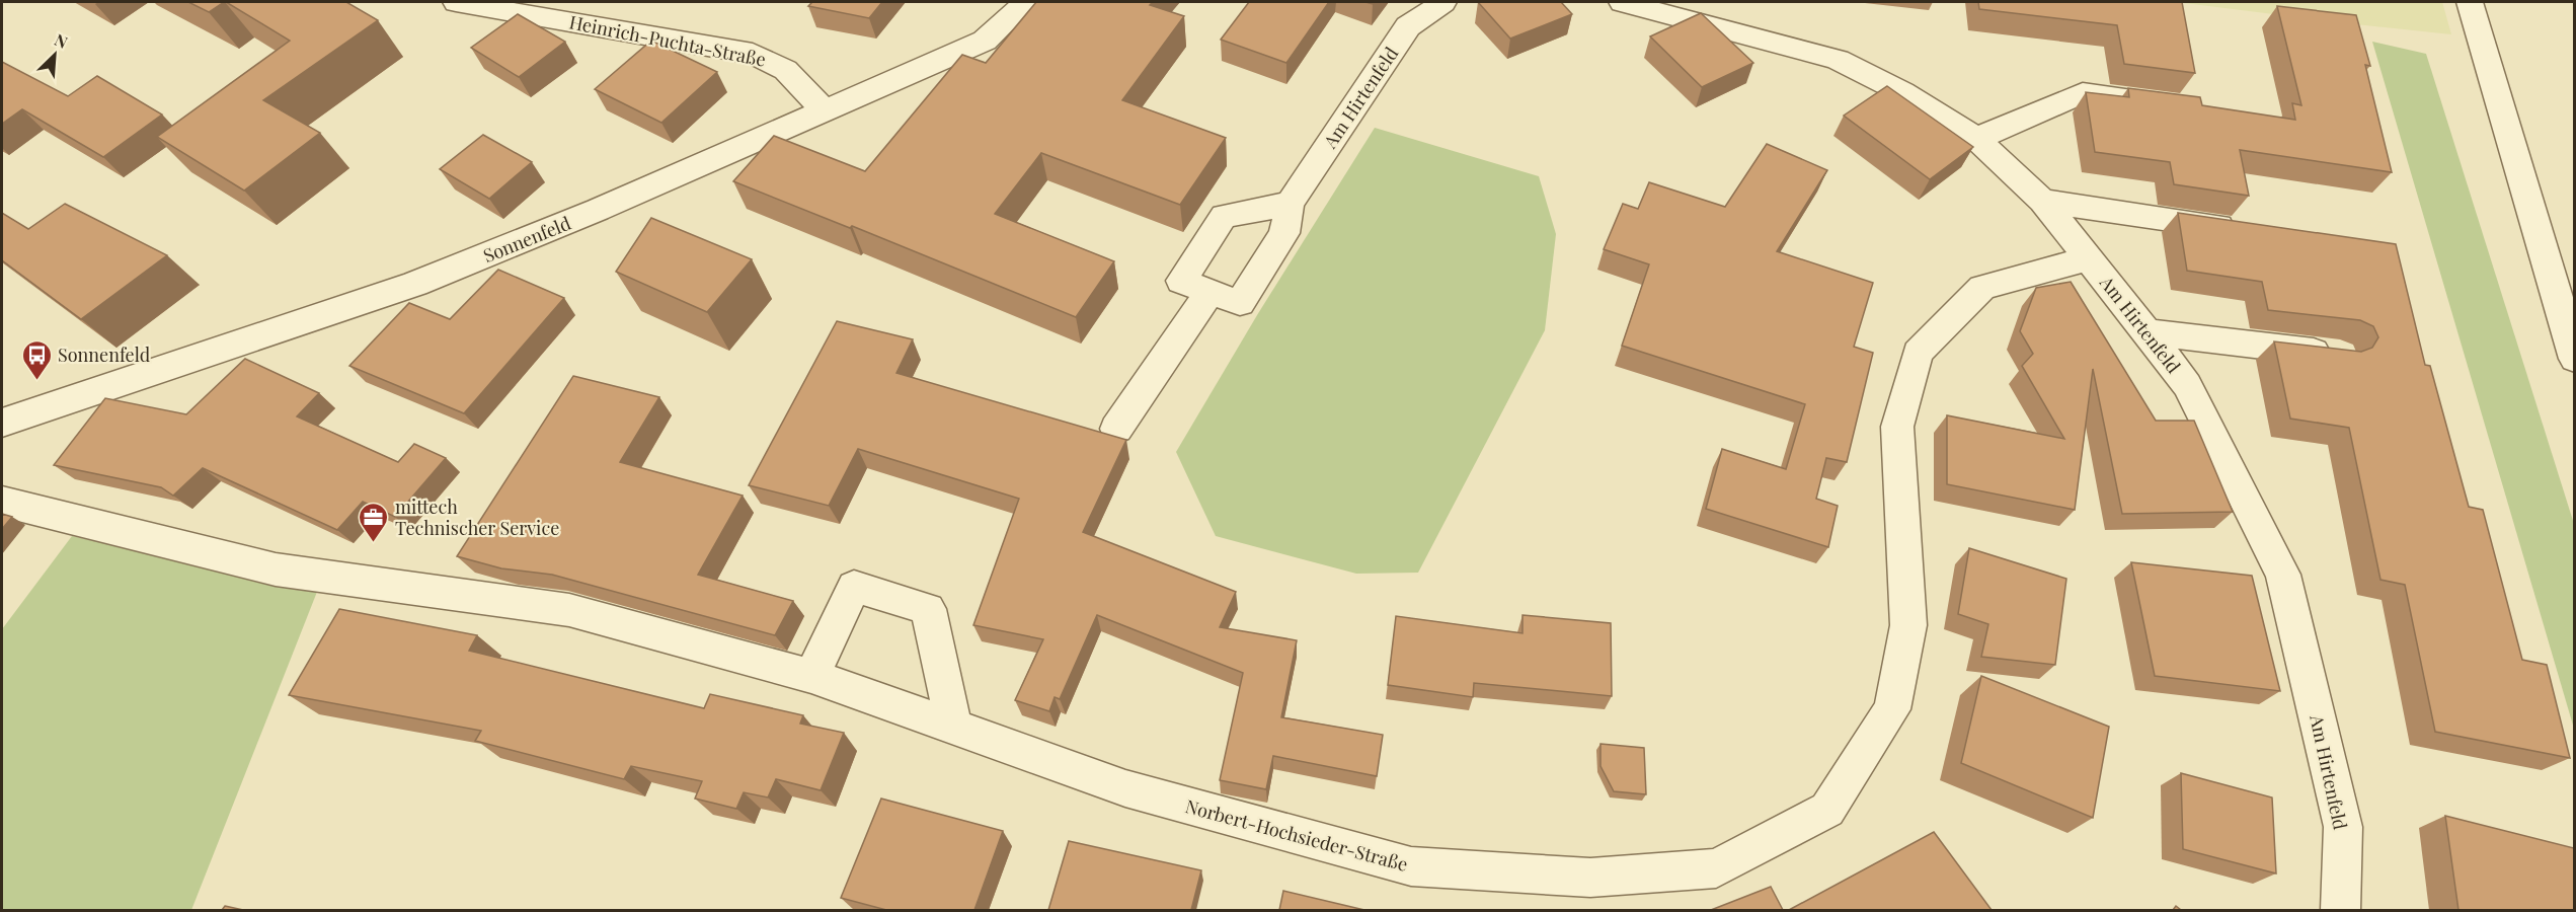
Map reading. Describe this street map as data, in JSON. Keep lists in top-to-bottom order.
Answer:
{
  "streets": {
    "street": [
      "Heinrich-Puchta-Straße",
      "Am Hirtenfeld",
      "Sonnenfeld",
      "Norbert-Hochsieder-Straße"
    ]
  },
  "crossings": [
    ["Heinrich-Puchta-Straße", "Sonnenfeld"],
    ["Am Hirtenfeld", "Norbert-Hochsieder-Straße"]
  ],
  "places": {
    "bus stop": ["Sonnenfeld"],
    "office": ["mittech Technischer Service"]
  },
  "north": "top right"
}
